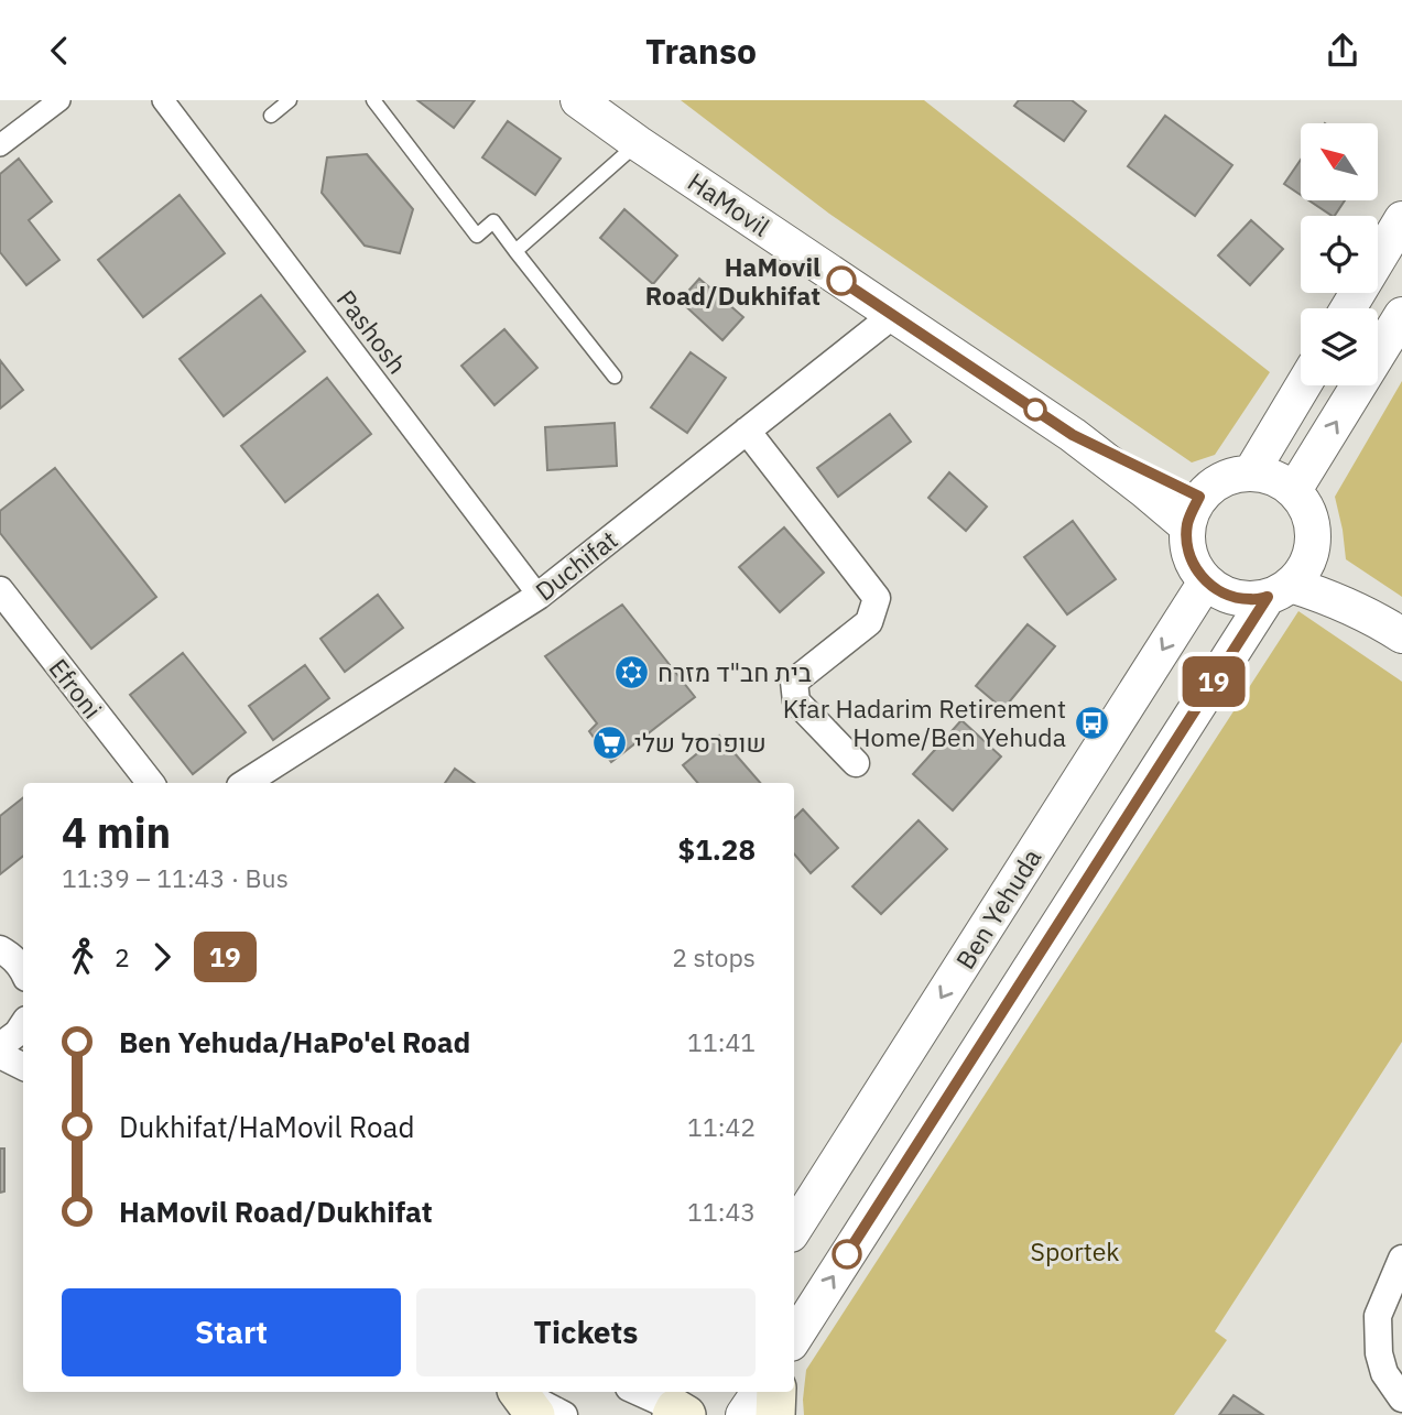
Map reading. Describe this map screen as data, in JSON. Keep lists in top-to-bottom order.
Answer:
{
  "streets": {
    "street": [
      "HaMovil",
      "Pashosh",
      "Duchifat",
      "Efroni",
      "Ben Yehuda"
    ]
  },
  "crossings": [
    ["HaMovil", "Duchifat"],
    ["HaMovil", "Ben Yehuda"],
    ["Pashosh", "Duchifat"]
  ],
  "parks": ["Sportek"],
  "places": {
    "other": ["HaMovil Road/Dukhifat"],
    "synagogue": ["בית חב\"ד מזרח"],
    "bus stop": ["Kfar Hadarim Retirement Home/Ben Yehuda"],
    "supermarket": ["שופרסל שלי"]
  },
  "lines": ["bus line 19"],
  "north": "top left",
  "page": {
    "header": "Transo",
    "on_map": "19",
    "heading": ["4 min", "11:39 – 11:43 · Bus", "$1.28"],
    "legs": ["2", "19", "2 stops"],
    "list": [
      {
        "name": "Ben Yehuda/HaPo'el Road",
        "value": "11:41"
      },
      {
        "name": "Dukhifat/HaMovil Road",
        "value": "11:42"
      },
      {
        "name": "HaMovil Road/Dukhifat",
        "value": "11:43"
      }
    ],
    "buttons": ["Start", "Tickets"]
  }
}
